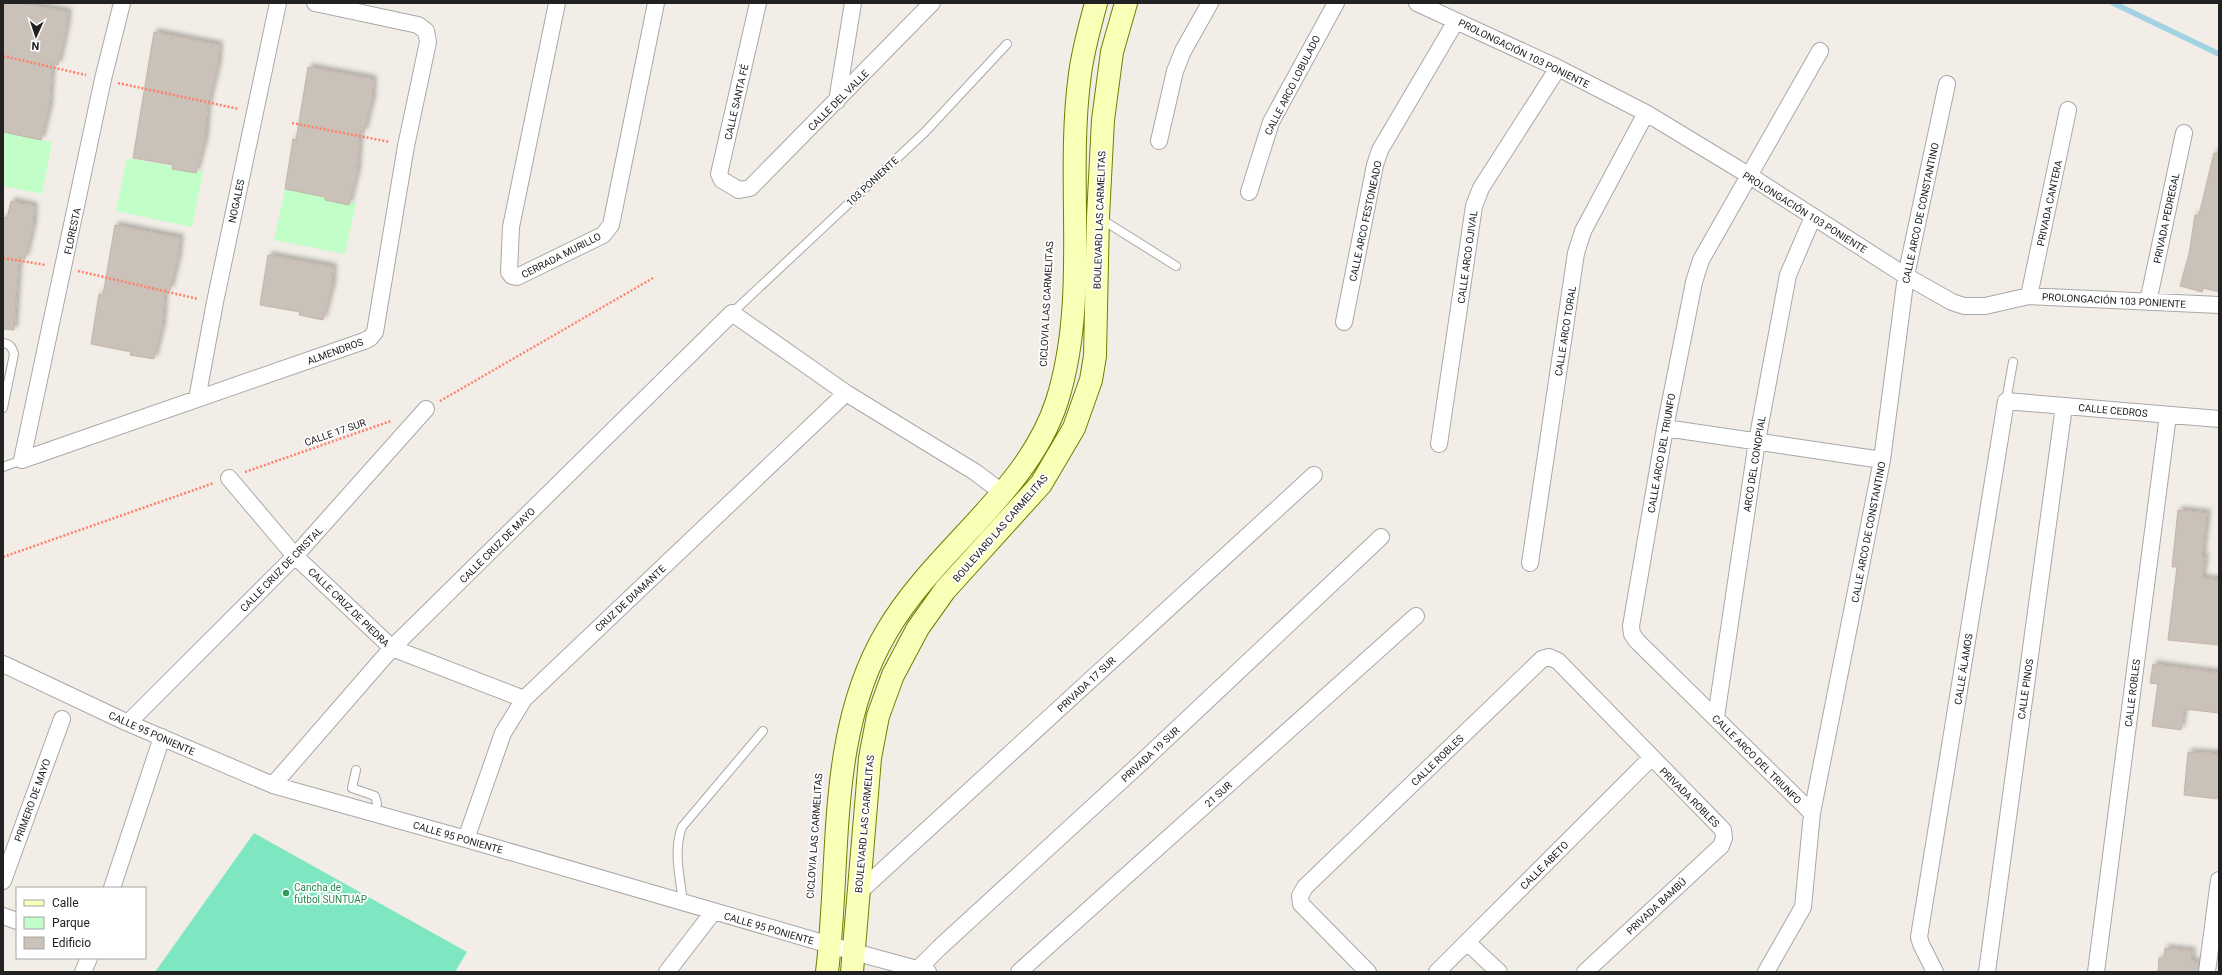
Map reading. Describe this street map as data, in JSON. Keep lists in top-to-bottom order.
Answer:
{
  "streets": {
    "main road": ["BOULEVARD LAS CARMELITAS"],
    "street": [
      "PROLONGACIÓN 103 PONIENTE",
      "CALLE ARCO LOBULADO",
      "CALLE DEL VALLE",
      "CALLE SANTA FÉ",
      "NOGALES",
      "PRIVADA CANTERA",
      "CALLE ARCO DE CONSTANTINO",
      "PRIVADA PEDREGAL",
      "CALLE ARCO FESTONEADO",
      "FLORESTA",
      "CERRADA MURILLO",
      "CALLE ARCO OJIVAL",
      "CALLE ARCO TORAL",
      "ALMENDROS",
      "CALLE CEDROS",
      "CALLE ARCO DEL TRIUNFO",
      "ARCO DEL CONOPIAL",
      "CALLE CRUZ DE MAYO",
      "CALLE CRUZ DE CRISTAL",
      "CRUZ DE DIAMANTE",
      "CALLE CRUZ DE PIEDRA",
      "CALLE ÁLAMOS",
      "PRIVADA 17 SUR",
      "CALLE PINOS",
      "CALLE ROBLES",
      "CALLE 95 PONIENTE",
      "PRIVADA 19 SUR",
      "21 SUR",
      "PRIVADA ROBLES",
      "PRIMERO DE MAYO",
      "CALLE ABETO",
      "PRIVADA BAMBÚ"
    ],
    "lane": ["103 PONIENTE"],
    "path": ["CALLE 17 SUR"]
  },
  "crossings": [
    ["PROLONGACIÓN 103 PONIENTE", "PRIVADA CANTERA"],
    ["PROLONGACIÓN 103 PONIENTE", "CALLE ARCO DE CONSTANTINO"],
    ["PROLONGACIÓN 103 PONIENTE", "PRIVADA PEDREGAL"],
    ["PROLONGACIÓN 103 PONIENTE", "CALLE ARCO FESTONEADO"],
    ["PROLONGACIÓN 103 PONIENTE", "CALLE ARCO OJIVAL"],
    ["PROLONGACIÓN 103 PONIENTE", "CALLE ARCO TORAL"],
    ["PROLONGACIÓN 103 PONIENTE", "CALLE ARCO DEL TRIUNFO"],
    ["PROLONGACIÓN 103 PONIENTE", "ARCO DEL CONOPIAL"],
    ["CALLE DEL VALLE", "CALLE SANTA FÉ"],
    ["103 PONIENTE", "CALLE CRUZ DE MAYO"],
    ["NOGALES", "ALMENDROS"],
    ["CALLE ARCO DE CONSTANTINO", "CALLE ARCO DEL TRIUNFO"],
    ["BOULEVARD LAS CARMELITAS", "PRIVADA 17 SUR"],
    ["BOULEVARD LAS CARMELITAS", "CALLE 95 PONIENTE"],
    ["FLORESTA", "ALMENDROS"],
    ["CALLE CEDROS", "CALLE ÁLAMOS"],
    ["CALLE CEDROS", "CALLE PINOS"],
    ["CALLE CEDROS", "CALLE ROBLES"],
    ["CALLE 17 SUR", "CALLE CRUZ DE PIEDRA"],
    ["CALLE ARCO DEL TRIUNFO", "ARCO DEL CONOPIAL"],
    ["CALLE CRUZ DE MAYO", "CALLE CRUZ DE PIEDRA"],
    ["CALLE CRUZ DE MAYO", "CALLE 95 PONIENTE"],
    ["CALLE CRUZ DE CRISTAL", "CALLE CRUZ DE PIEDRA"],
    ["CALLE CRUZ DE CRISTAL", "CALLE 95 PONIENTE"],
    ["CRUZ DE DIAMANTE", "CALLE CRUZ DE PIEDRA"],
    ["CRUZ DE DIAMANTE", "CALLE 95 PONIENTE"],
    ["CALLE ROBLES", "PRIVADA ROBLES"],
    ["CALLE ROBLES", "CALLE ABETO"],
    ["CALLE 95 PONIENTE", "PRIVADA 19 SUR"],
    ["PRIVADA ROBLES", "CALLE ABETO"],
    ["PRIVADA ROBLES", "PRIVADA BAMBÚ"]
  ],
  "places": ["Cancha de futbol SUNTUAP"],
  "legend": ["Calle", "Parque", "Edificio"],
  "north": "bottom"
}
